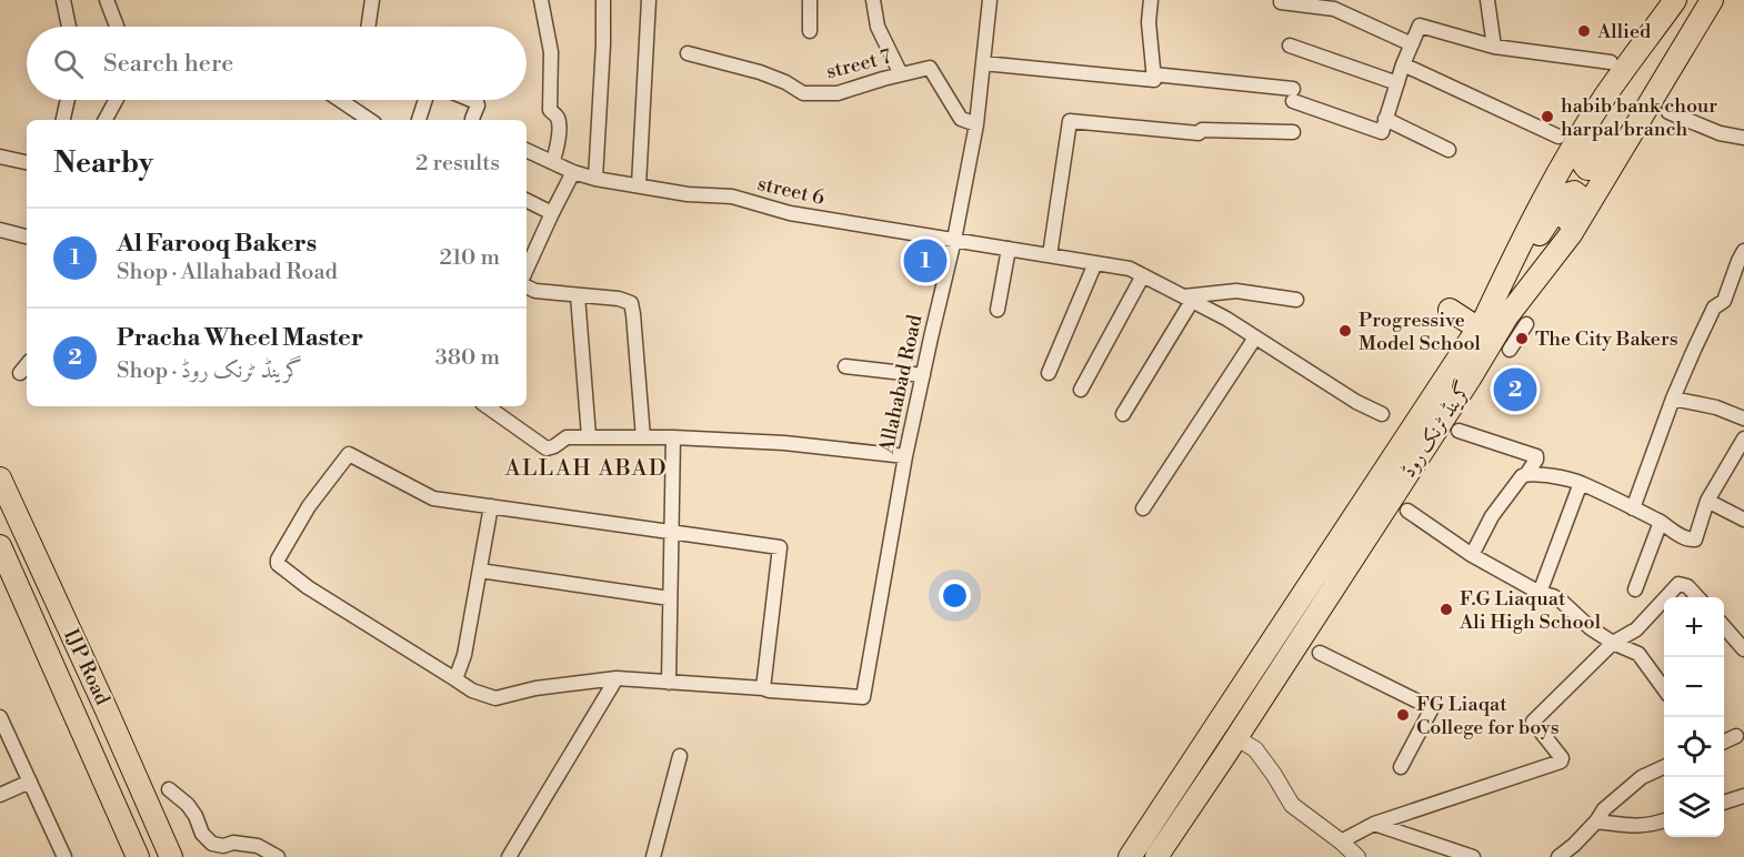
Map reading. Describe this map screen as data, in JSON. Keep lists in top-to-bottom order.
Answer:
{
  "streets": {
    "highway": ["گرینڈ ٹرنک روڈ", "IJP Road"],
    "street": ["street 7", "street 6", "Allahabad Road"]
  },
  "crossings": [
    ["street 7", "Allahabad Road"],
    ["street 6", "Allahabad Road"]
  ],
  "districts": ["ALLAH ABAD"],
  "places": [
    "Allied",
    "habib bank chour harpal branch",
    "Progressive Model School",
    "The City Bakers",
    "F.G Liaquat Ali High School",
    "FG Liaqat College for boys"
  ],
  "page": {
    "search": "Search here",
    "heading": ["Nearby", "2 results"],
    "list": [
      {
        "mark": "1",
        "name": "Al Farooq Bakers",
        "note": "Shop · Allahabad Road",
        "value": "210 m"
      },
      {
        "mark": "2",
        "name": "Pracha Wheel Master",
        "note": "Shop · گرینڈ ٹرنک روڈ",
        "value": "380 m"
      }
    ],
    "pins": ["1", "2"],
    "map_buttons": ["+", "−"]
  }
}
